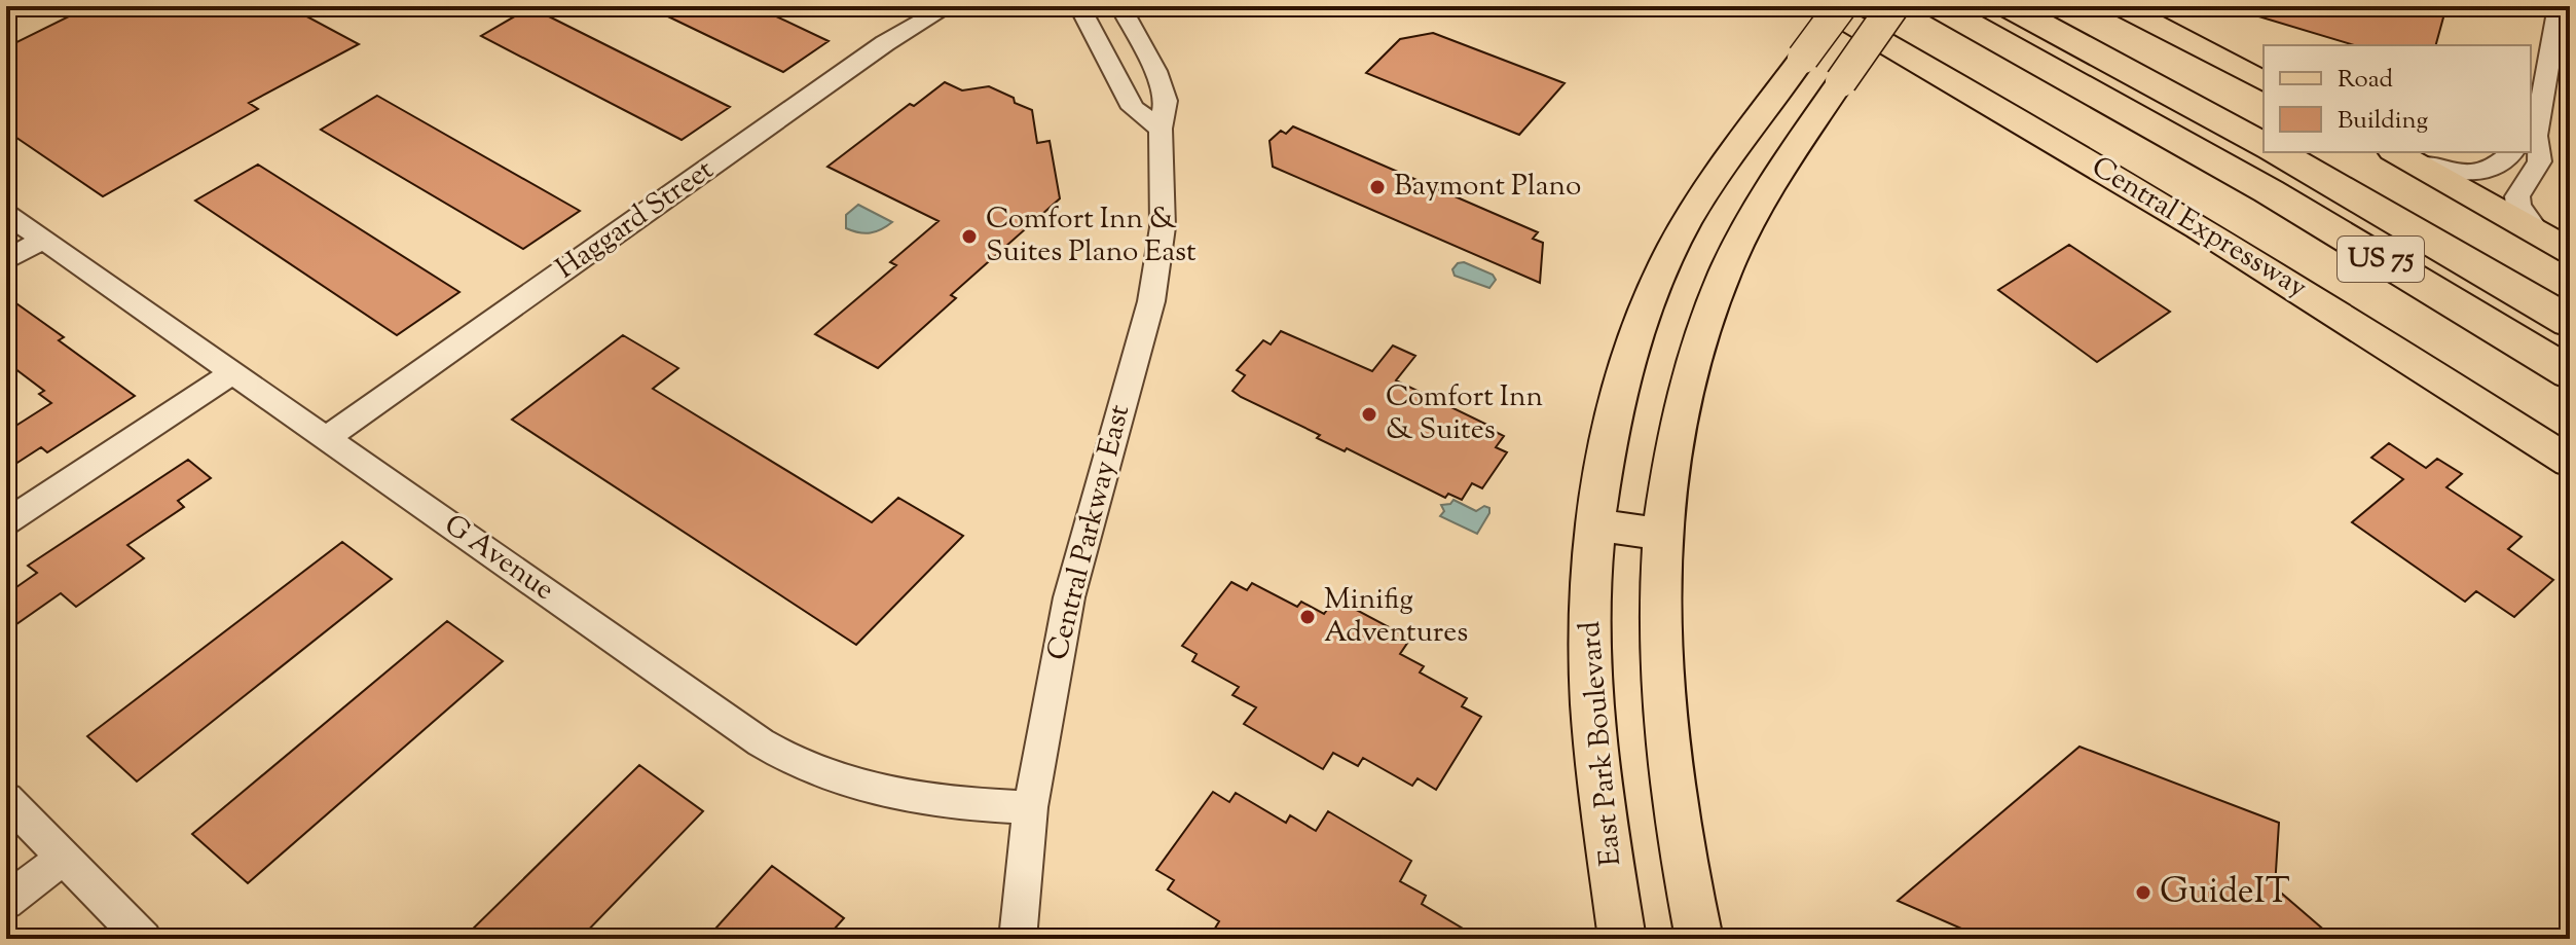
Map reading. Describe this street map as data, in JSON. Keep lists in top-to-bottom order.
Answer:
{
  "streets": {
    "highway": ["US 75"],
    "main road": ["Central Expressway", "East Park Boulevard"],
    "street": ["Haggard Street", "Central Parkway East", "G Avenue"]
  },
  "crossings": [
    ["Haggard Street", "G Avenue"],
    ["Central Parkway East", "G Avenue"]
  ],
  "places": [
    "Baymont Plano",
    "Comfort Inn & Suites Plano East",
    "Comfort Inn & Suites",
    "Minifig Adventures",
    "GuideIT"
  ],
  "legend": ["Road", "Building"]
}
